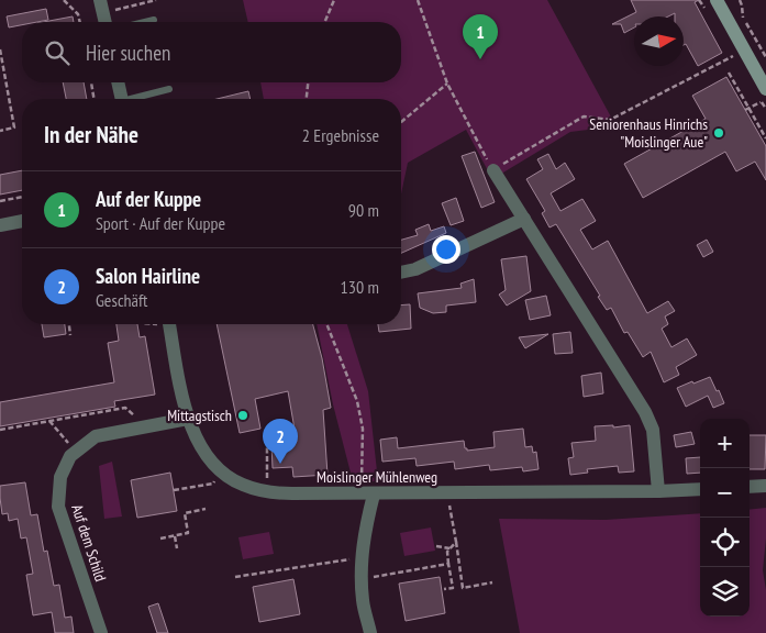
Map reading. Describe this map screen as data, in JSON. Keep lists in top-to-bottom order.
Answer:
{
  "streets": {
    "street": ["Moislinger Mühlenweg", "Auf dem Schild"]
  },
  "crossings": [
    ["Moislinger Mühlenweg", "Auf dem Schild"]
  ],
  "places": ["Seniorenhaus Hinrichs \"Moislinger Aue\"", "Mittagstisch"],
  "north": "right",
  "page": {
    "pins": ["1", "2"],
    "search": "Hier suchen",
    "heading": ["In der Nähe", "2 Ergebnisse"],
    "list": [
      {
        "mark": "1",
        "name": "Auf der Kuppe",
        "note": "Sport · Auf der Kuppe",
        "value": "90 m"
      },
      {
        "mark": "2",
        "name": "Salon Hairline",
        "note": "Geschäft",
        "value": "130 m"
      }
    ],
    "map_buttons": ["+", "−"]
  }
}
